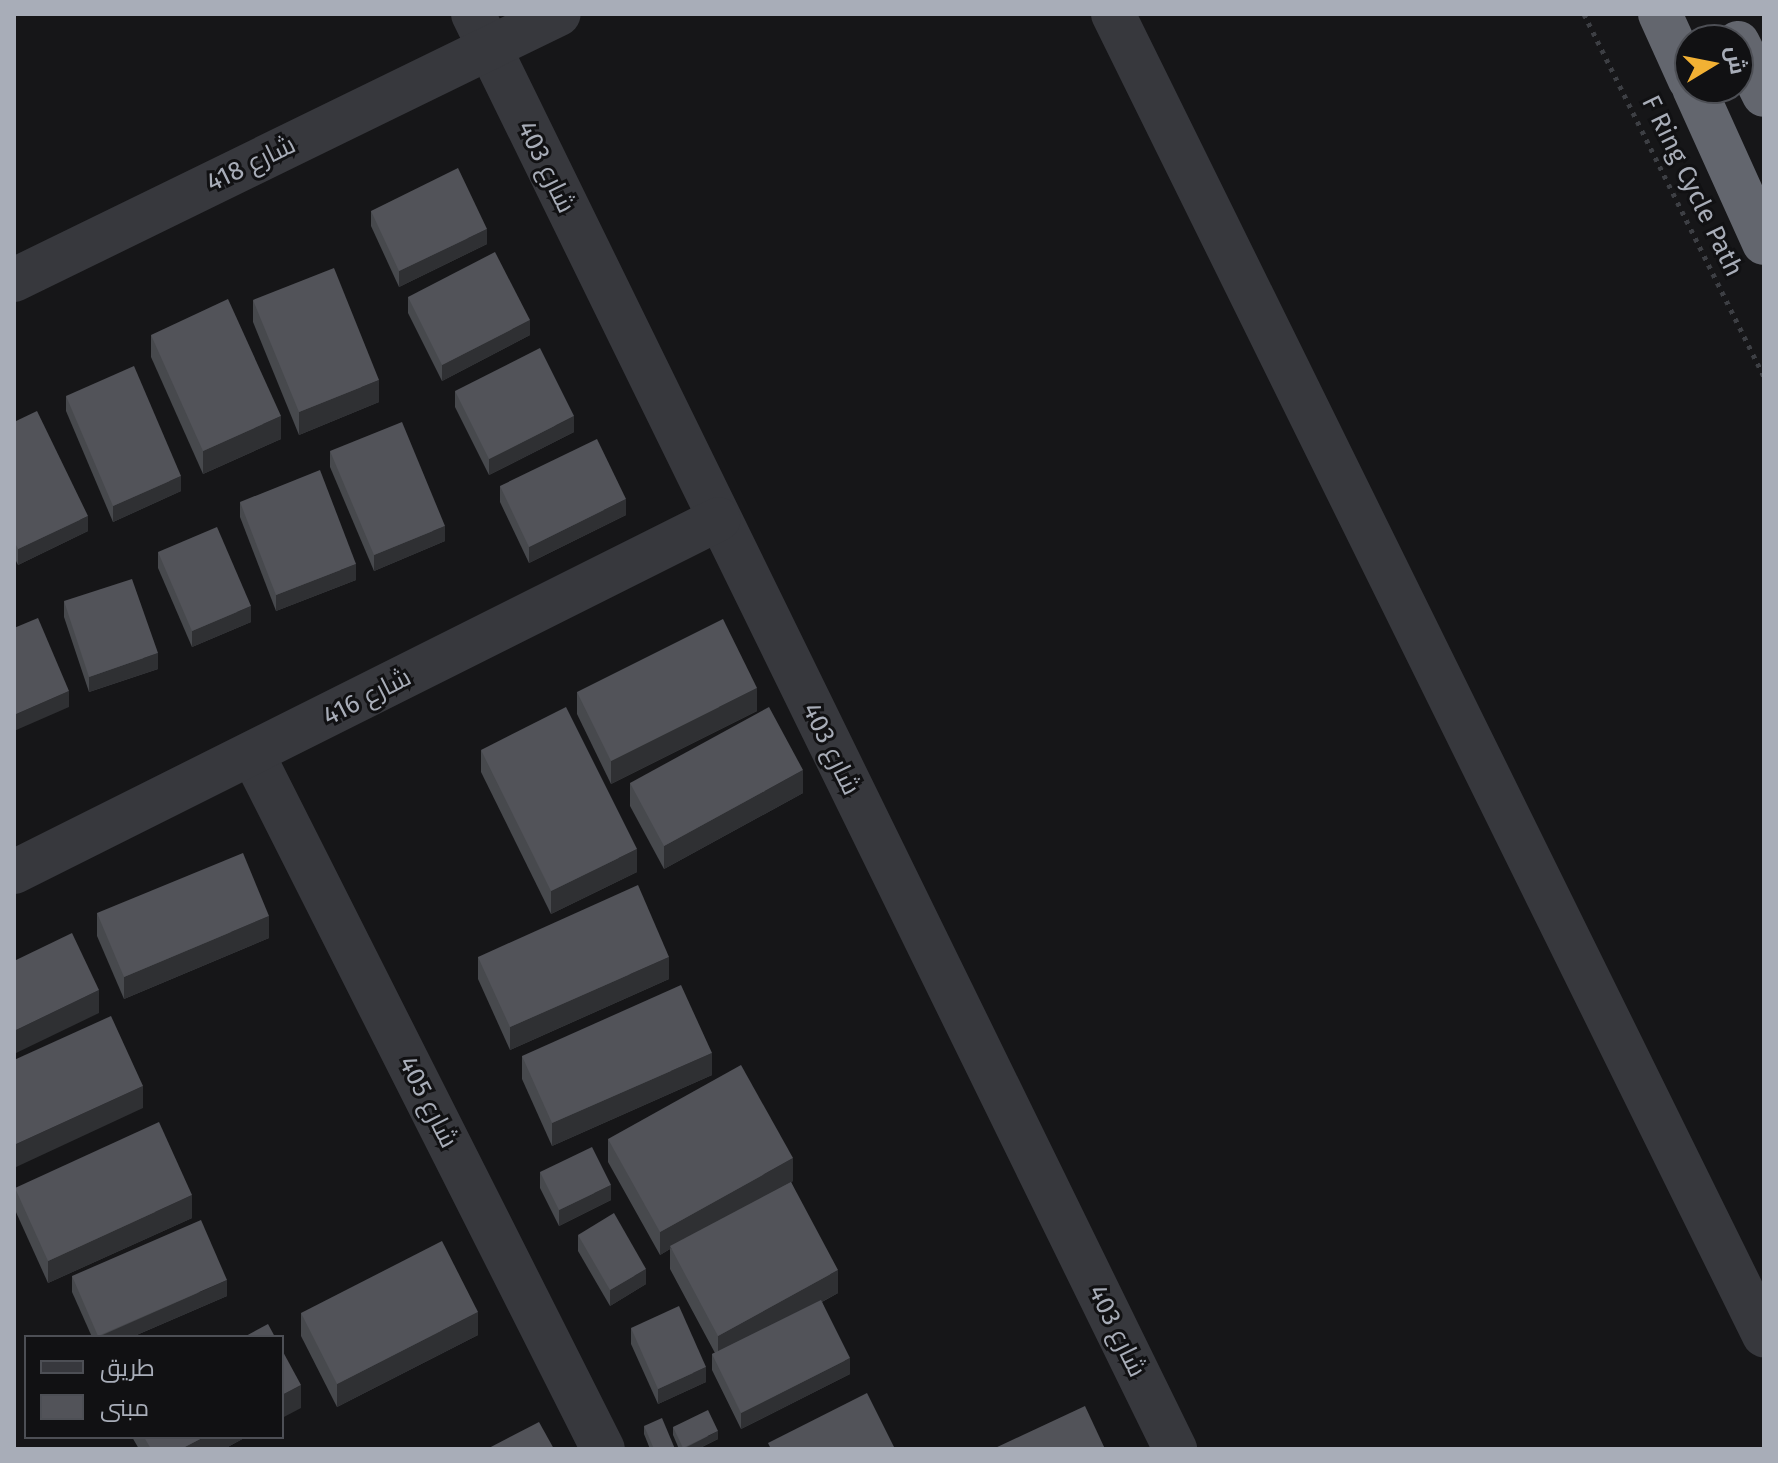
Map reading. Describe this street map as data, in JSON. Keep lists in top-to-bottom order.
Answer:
{
  "streets": {
    "street": [
      "شارع 418",
      "شارع 403",
      "شارع 416",
      "شارع 405"
    ],
    "path": ["F Ring Cycle Path"]
  },
  "crossings": [
    ["شارع 418", "شارع 403"],
    ["شارع 403", "شارع 416"],
    ["شارع 416", "شارع 405"]
  ],
  "legend": ["طريق", "مبنى"],
  "north": "right"
}
